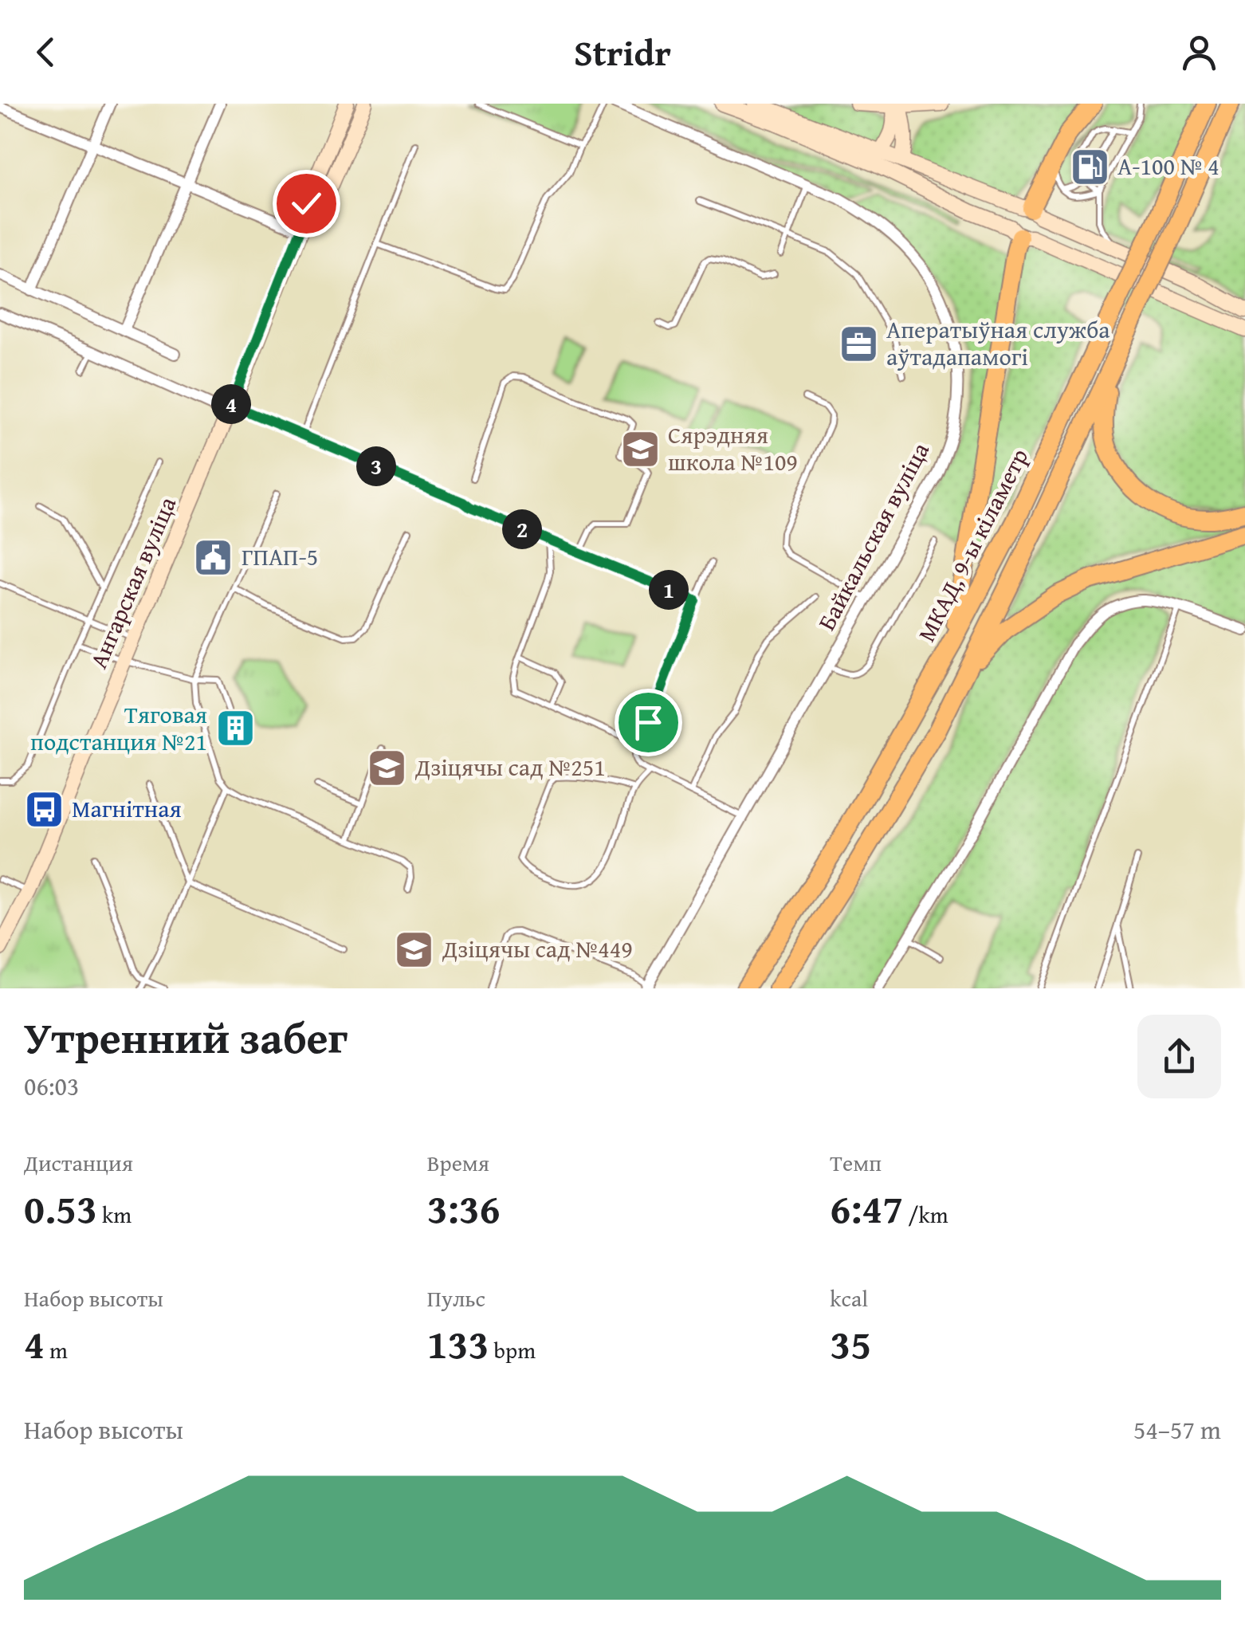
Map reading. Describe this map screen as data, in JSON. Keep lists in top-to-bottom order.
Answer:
{
  "streets": {
    "highway": ["МКАД, 9-ы кіламетр"],
    "main road": ["Ангарская вуліца"],
    "street": ["Байкальская вуліца"]
  },
  "places": {
    "fuel station": ["А-100 № 4"],
    "office": ["Аператыўная служба аўтадапамогі"],
    "school or university": ["Сярэдняя школа №109", "Дзіцячы сад №251", "Дзіцячы сад №449"],
    "public building": ["ГПАП-5"],
    "building": ["Тяговая подстанция №21"],
    "bus stop": ["Магнітная"]
  },
  "page": {
    "header": "Stridr",
    "pins": [
      "4",
      "3",
      "2",
      "1"
    ],
    "heading": ["Утренний забег", "06:03"],
    "stats": [
      ["Дистанция", "0.53 km"],
      ["Время", "3:36"],
      ["Темп", "6:47 /km"],
      ["Набор высоты", "4 m"],
      ["Пульс", "133 bpm"],
      ["kcal", "35"]
    ],
    "chart": ["Набор высоты", "54–57 m"]
  }
}
